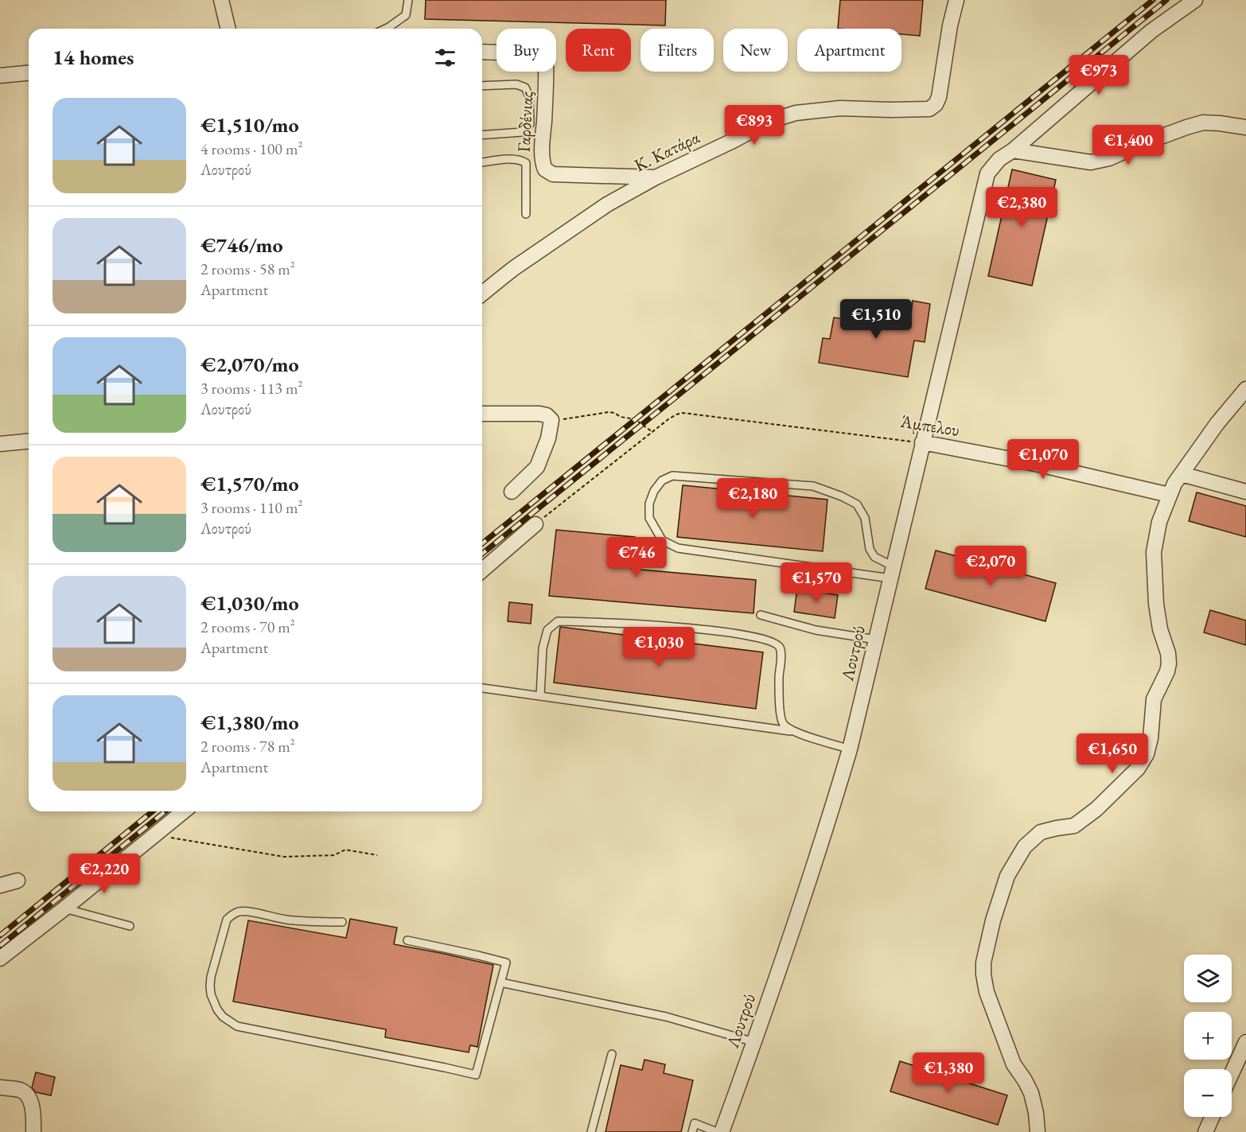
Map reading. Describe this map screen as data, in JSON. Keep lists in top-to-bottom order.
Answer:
{
  "streets": {
    "street": [
      "Γαρδένιας",
      "Κ. Κατάρα",
      "Άμπελου",
      "Λουτρού"
    ]
  },
  "crossings": [
    ["Γαρδένιας", "Κ. Κατάρα"],
    ["Άμπελου", "Λουτρού"]
  ],
  "page": {
    "chip": [
      "Buy",
      "Rent",
      "Filters",
      "New",
      "Apartment"
    ],
    "heading": "14 homes",
    "price": [
      "€973",
      "€893",
      "€1,400",
      "€2,380",
      "€1,510",
      "€1,070",
      "€2,180",
      "€746",
      "€2,070",
      "€1,570",
      "€1,030",
      "€1,650",
      "€2,220",
      "€1,380"
    ],
    "list": [
      {
        "name": "€1,510/mo",
        "note": "4 rooms · 100 m² · Λουτρού"
      },
      {
        "name": "€746/mo",
        "note": "2 rooms · 58 m² · Apartment"
      },
      {
        "name": "€2,070/mo",
        "note": "3 rooms · 113 m² · Λουτρού"
      },
      {
        "name": "€1,570/mo",
        "note": "3 rooms · 110 m² · Λουτρού"
      },
      {
        "name": "€1,030/mo",
        "note": "2 rooms · 70 m² · Apartment"
      },
      {
        "name": "€1,380/mo",
        "note": "2 rooms · 78 m² · Apartment"
      }
    ],
    "map_buttons": ["+", "−"]
  }
}
